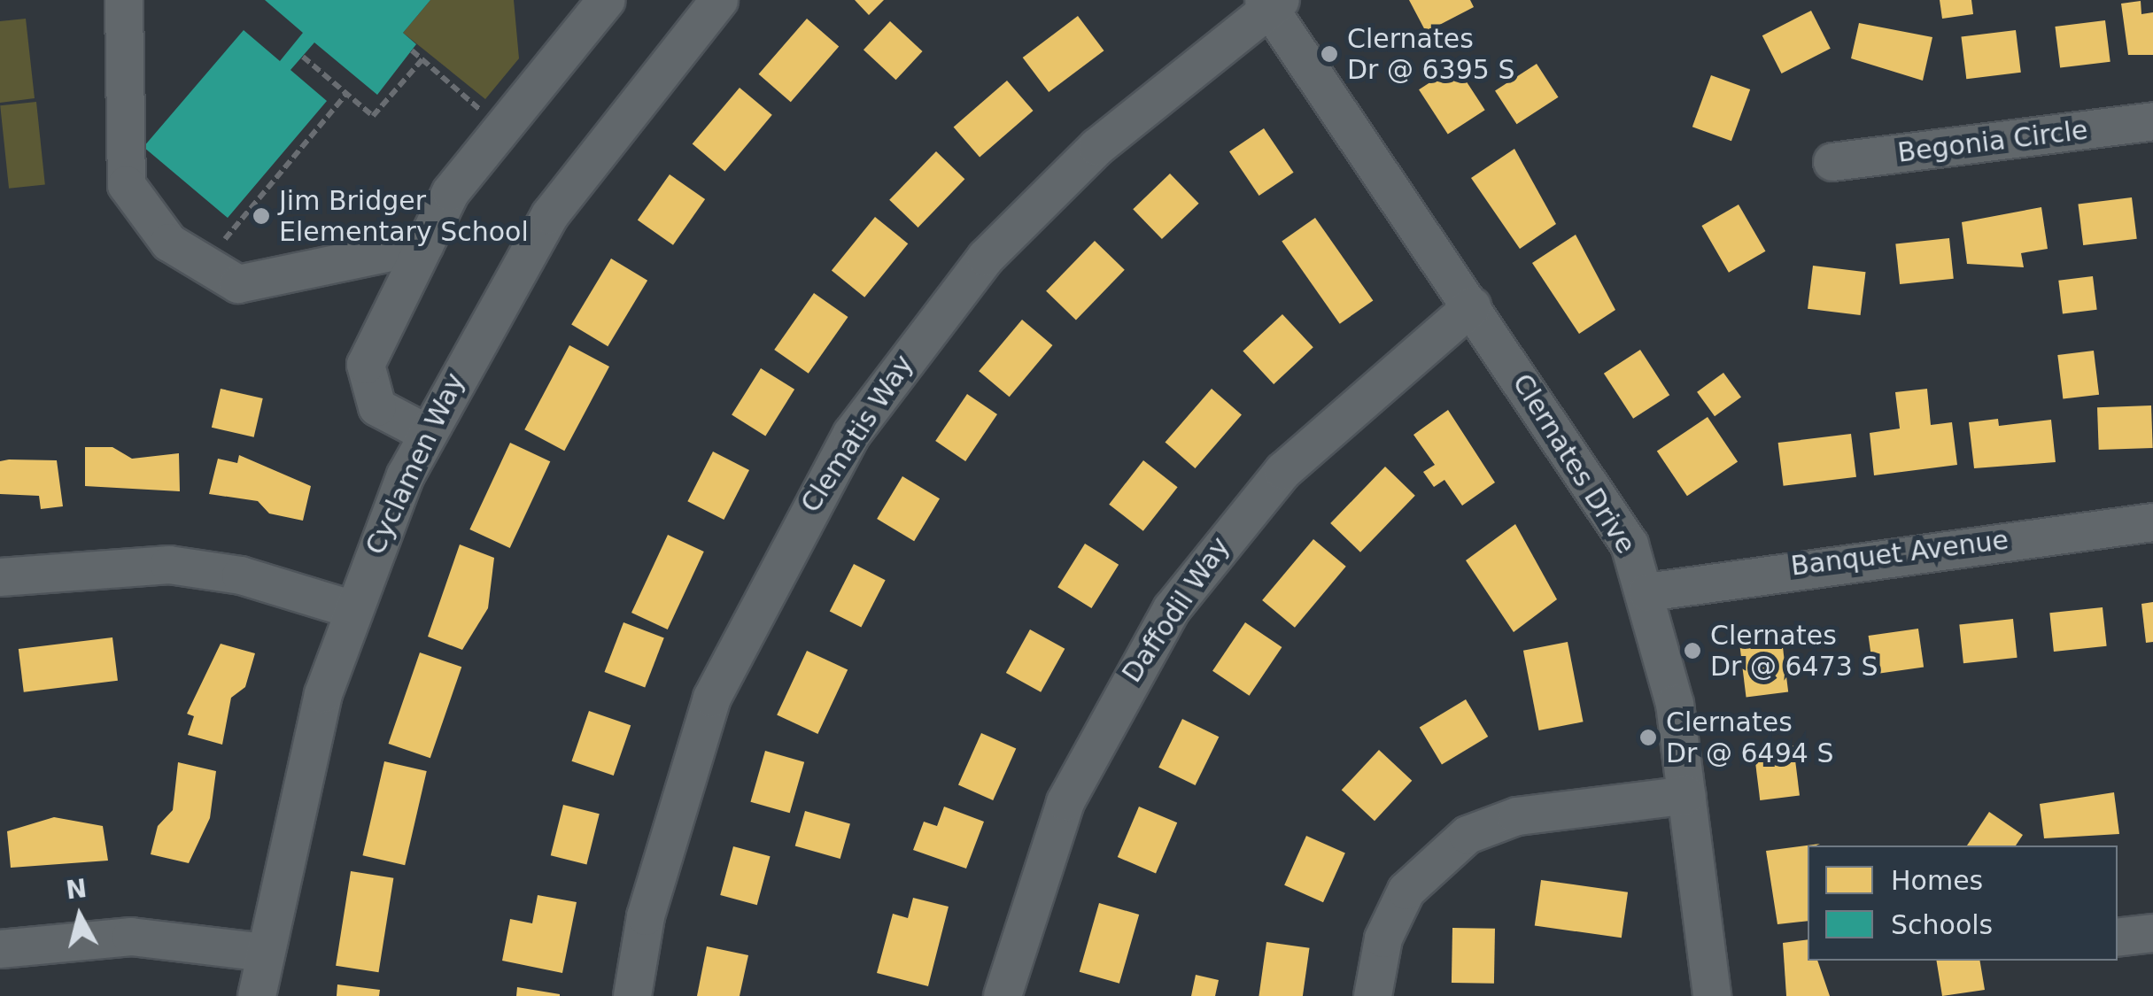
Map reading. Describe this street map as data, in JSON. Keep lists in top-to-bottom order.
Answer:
{
  "streets": {
    "street": [
      "Begonia Circle",
      "Clematis Way",
      "Cyclamen Way",
      "Clernates Drive",
      "Banquet Avenue",
      "Daffodil Way"
    ]
  },
  "crossings": [
    ["Clematis Way", "Clernates Drive"],
    ["Clernates Drive", "Banquet Avenue"],
    ["Clernates Drive", "Daffodil Way"]
  ],
  "places": [
    "Clernates Dr @ 6395 S",
    "Jim Bridger Elementary School",
    "Clernates Dr @ 6473 S",
    "Clernates Dr @ 6494 S"
  ],
  "legend": ["Homes", "Schools"],
  "north": "top"
}
